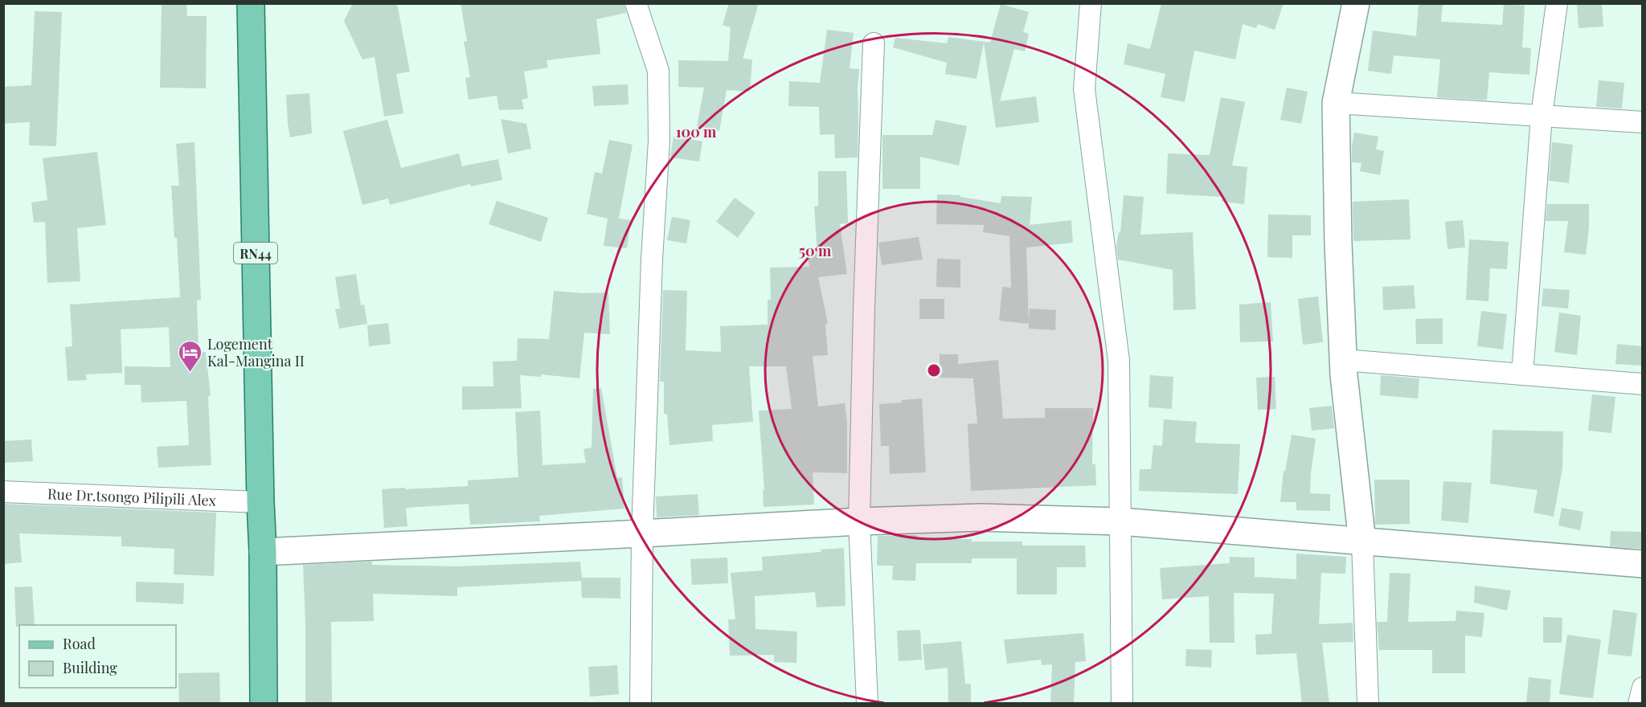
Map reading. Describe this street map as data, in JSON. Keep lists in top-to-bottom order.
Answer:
{
  "streets": {
    "main road": ["RN44"],
    "street": ["Rue Dr.tsongo Pilipili Alex"]
  },
  "crossings": [
    ["RN44", "Rue Dr.tsongo Pilipili Alex"]
  ],
  "places": {
    "hotel": ["Logement Kal-Mangina II"]
  },
  "legend": ["Road", "Building"],
  "rings": ["100 m", "50 m"]
}
